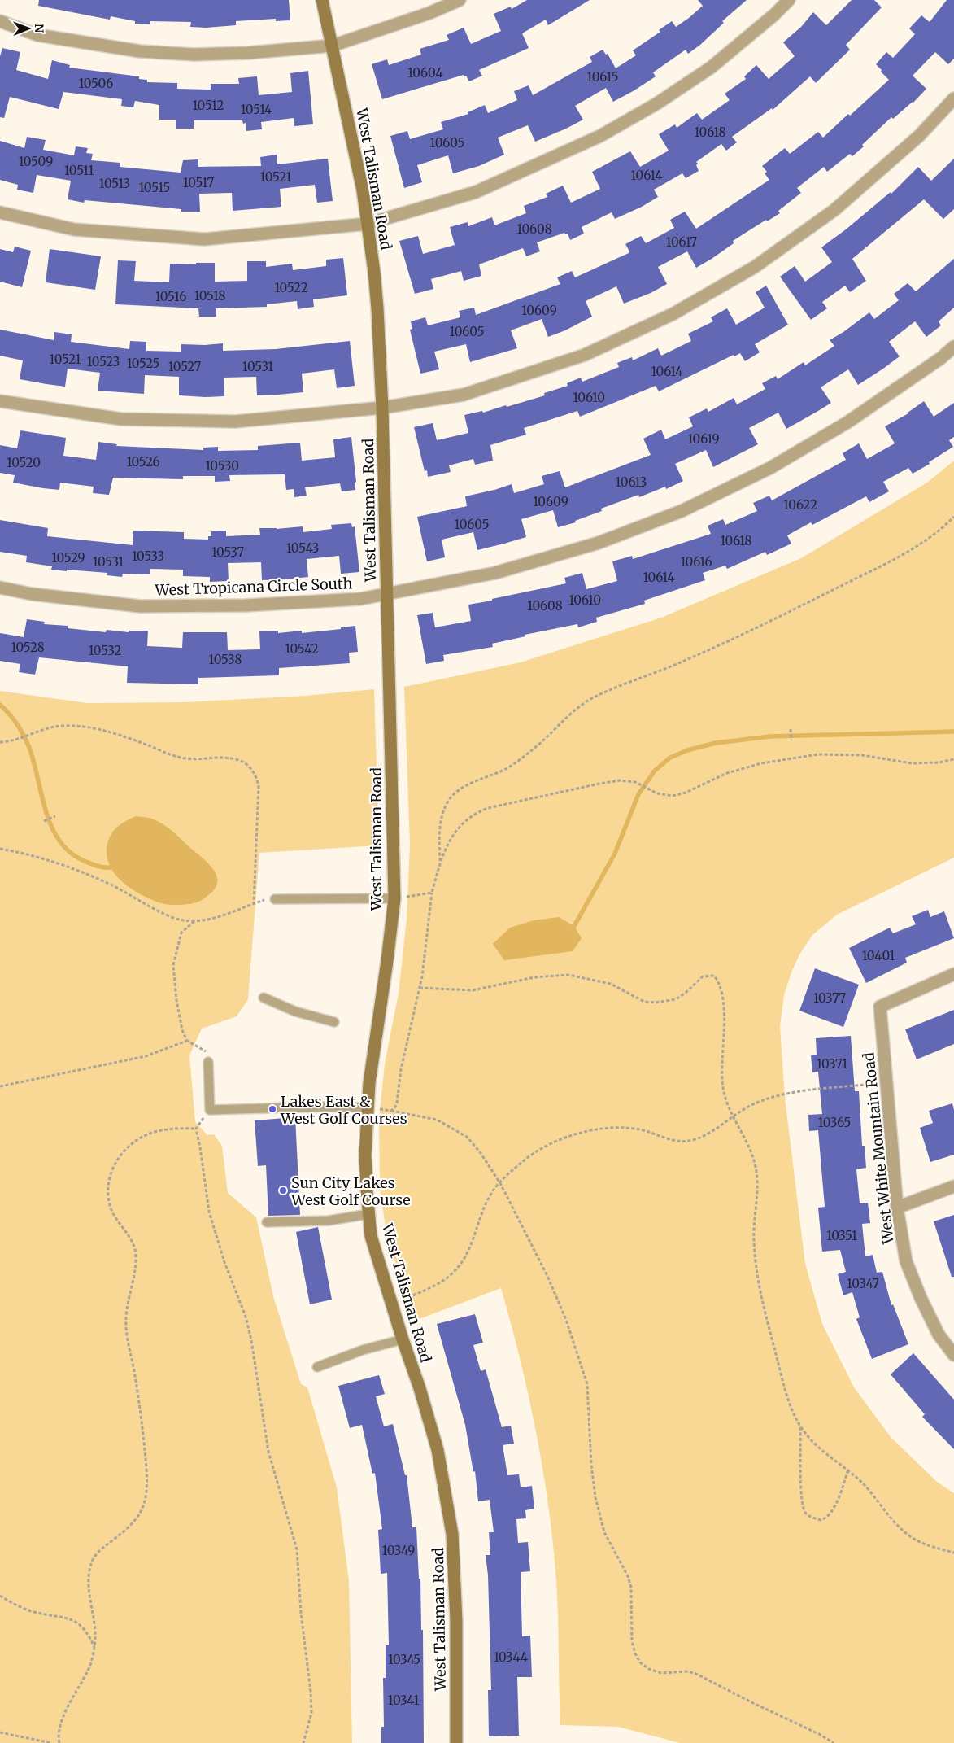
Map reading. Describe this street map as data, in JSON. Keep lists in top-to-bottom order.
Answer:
{
  "streets": {
    "street": ["West Talisman Road", "West Tropicana Circle South", "West White Mountain Road"]
  },
  "crossings": [
    ["West Talisman Road", "West Tropicana Circle South"]
  ],
  "places": ["Lakes East & West Golf Courses", "Sun City Lakes West Golf Course"],
  "house_numbers": [
    "10604",
    "10615",
    "10506",
    "10512",
    "10514",
    "10618",
    "10605",
    "10509",
    "10511",
    "10614",
    "10521",
    "10517",
    "10513",
    "10515",
    "10608",
    "10617",
    "10522",
    "10518",
    "10516",
    "10609",
    "10605",
    "10521",
    "10523",
    "10525",
    "10527",
    "10531",
    "10614",
    "10610",
    "10619",
    "10526",
    "10520",
    "10530",
    "10613",
    "10609",
    "10622",
    "10605",
    "10618",
    "10543",
    "10537",
    "10533",
    "10529",
    "10531",
    "10616",
    "10614",
    "10610",
    "10608",
    "10528",
    "10542",
    "10532",
    "10538",
    "10401",
    "10377",
    "10371",
    "10365",
    "10351",
    "10347",
    "10349",
    "10344",
    "10345",
    "10341"
  ],
  "north": "right"
}
